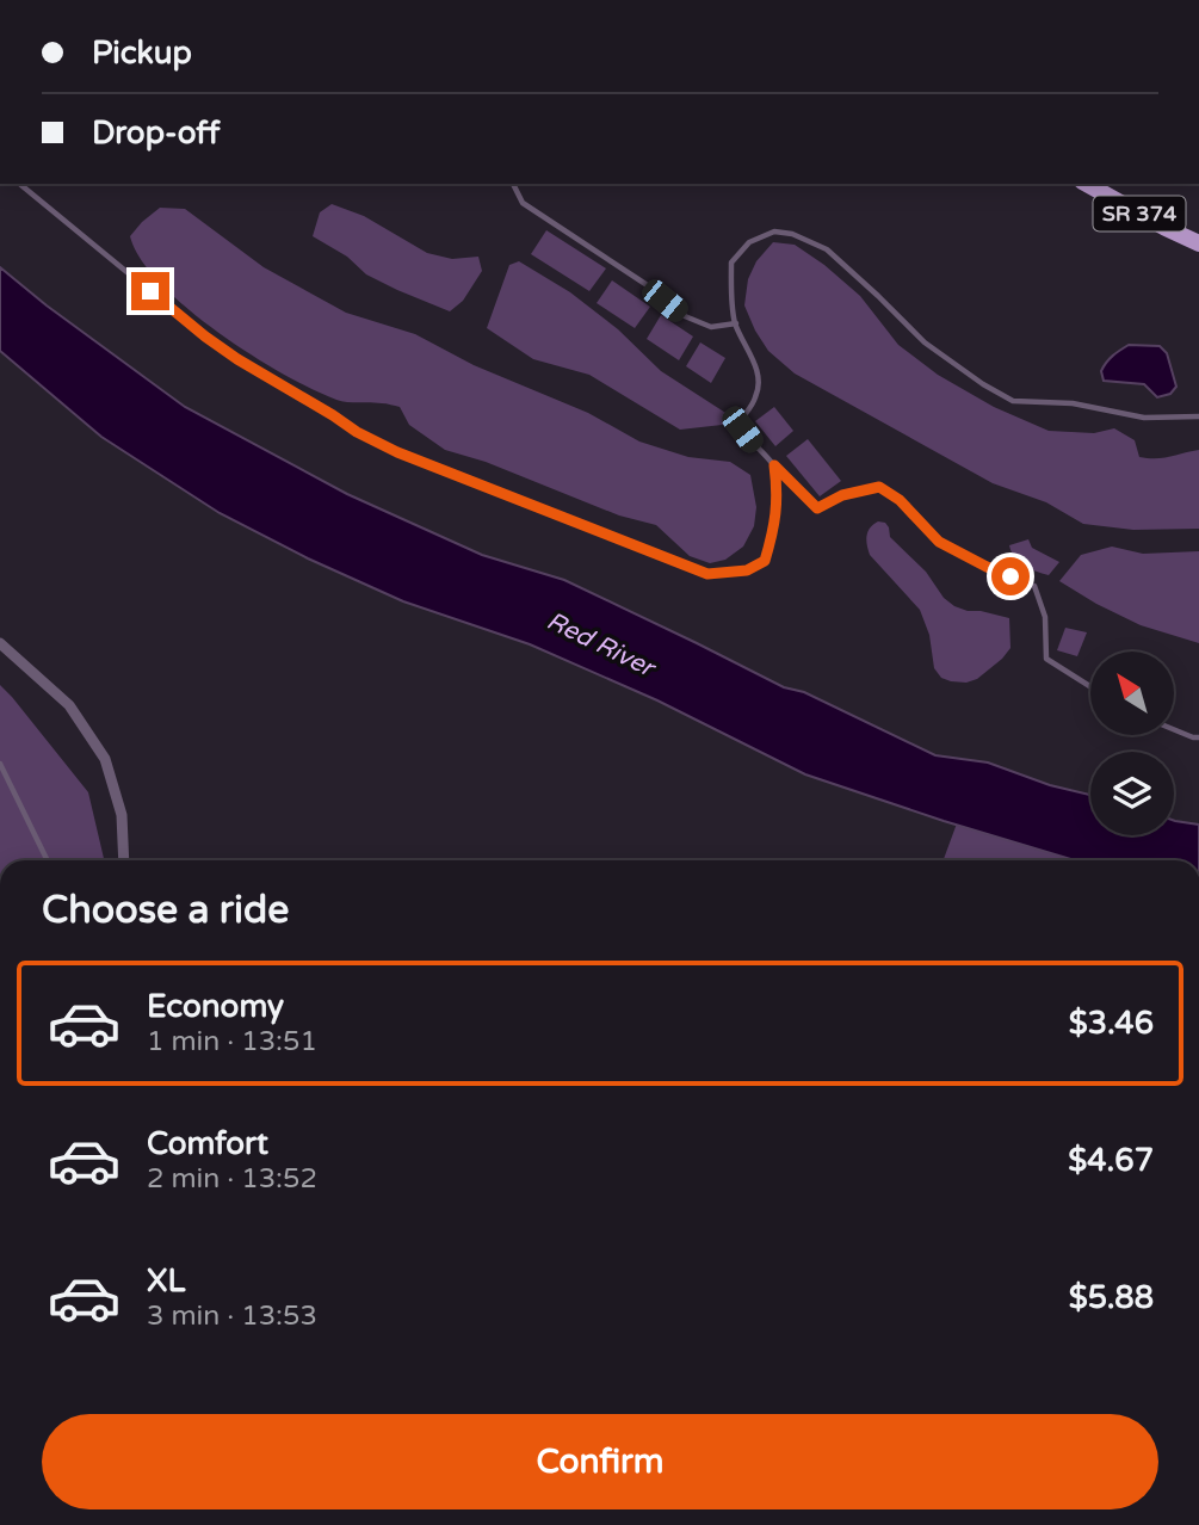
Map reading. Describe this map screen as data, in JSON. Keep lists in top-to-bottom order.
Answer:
{
  "streets": {
    "main road": ["SR 374"]
  },
  "water": ["Red River"],
  "north": "top left",
  "page": {
    "banner": ["Pickup", "Drop-off"],
    "heading": "Choose a ride",
    "list": [
      {
        "name": "Economy",
        "note": "1 min · 13:51",
        "value": "$3.46"
      },
      {
        "name": "Comfort",
        "note": "2 min · 13:52",
        "value": "$4.67"
      },
      {
        "name": "XL",
        "note": "3 min · 13:53",
        "value": "$5.88"
      }
    ],
    "buttons": "Confirm"
  }
}
